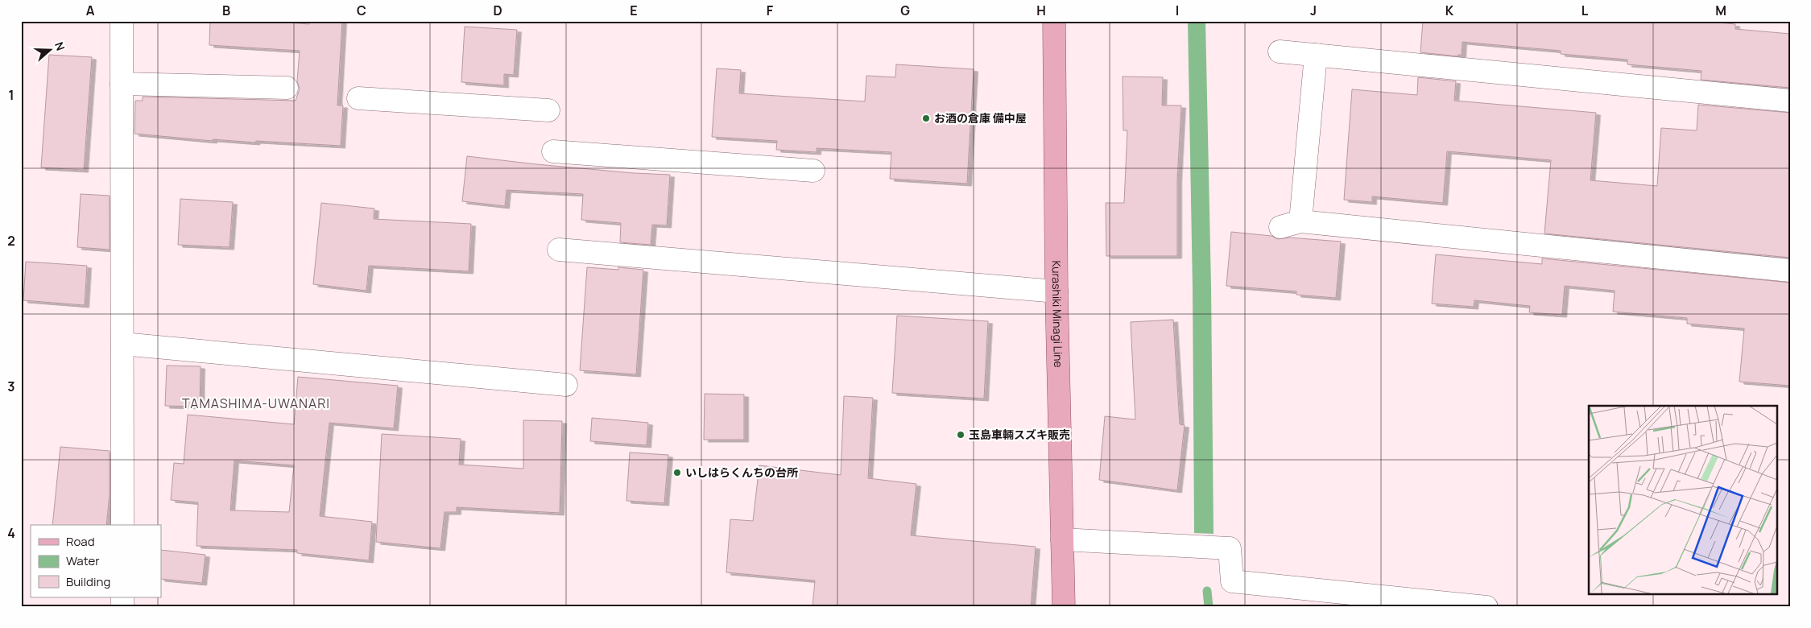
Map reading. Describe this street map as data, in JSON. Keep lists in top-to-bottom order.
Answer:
{
  "streets": {
    "main road": ["Kurashiki Minagi Line"]
  },
  "districts": ["TAMASHIMA-UWANARI"],
  "places": ["お酒の倉庫 備中屋", "玉島車輛スズキ販売", "いしはらくんちの台所"],
  "legend": ["Road", "Water", "Building"],
  "north": "right",
  "grid": {
    "columns": [
      "A",
      "B",
      "C",
      "D",
      "E",
      "F",
      "G",
      "H",
      "I",
      "J",
      "K",
      "L",
      "M"
    ],
    "rows": [
      "1",
      "2",
      "3",
      "4"
    ]
  }
}
